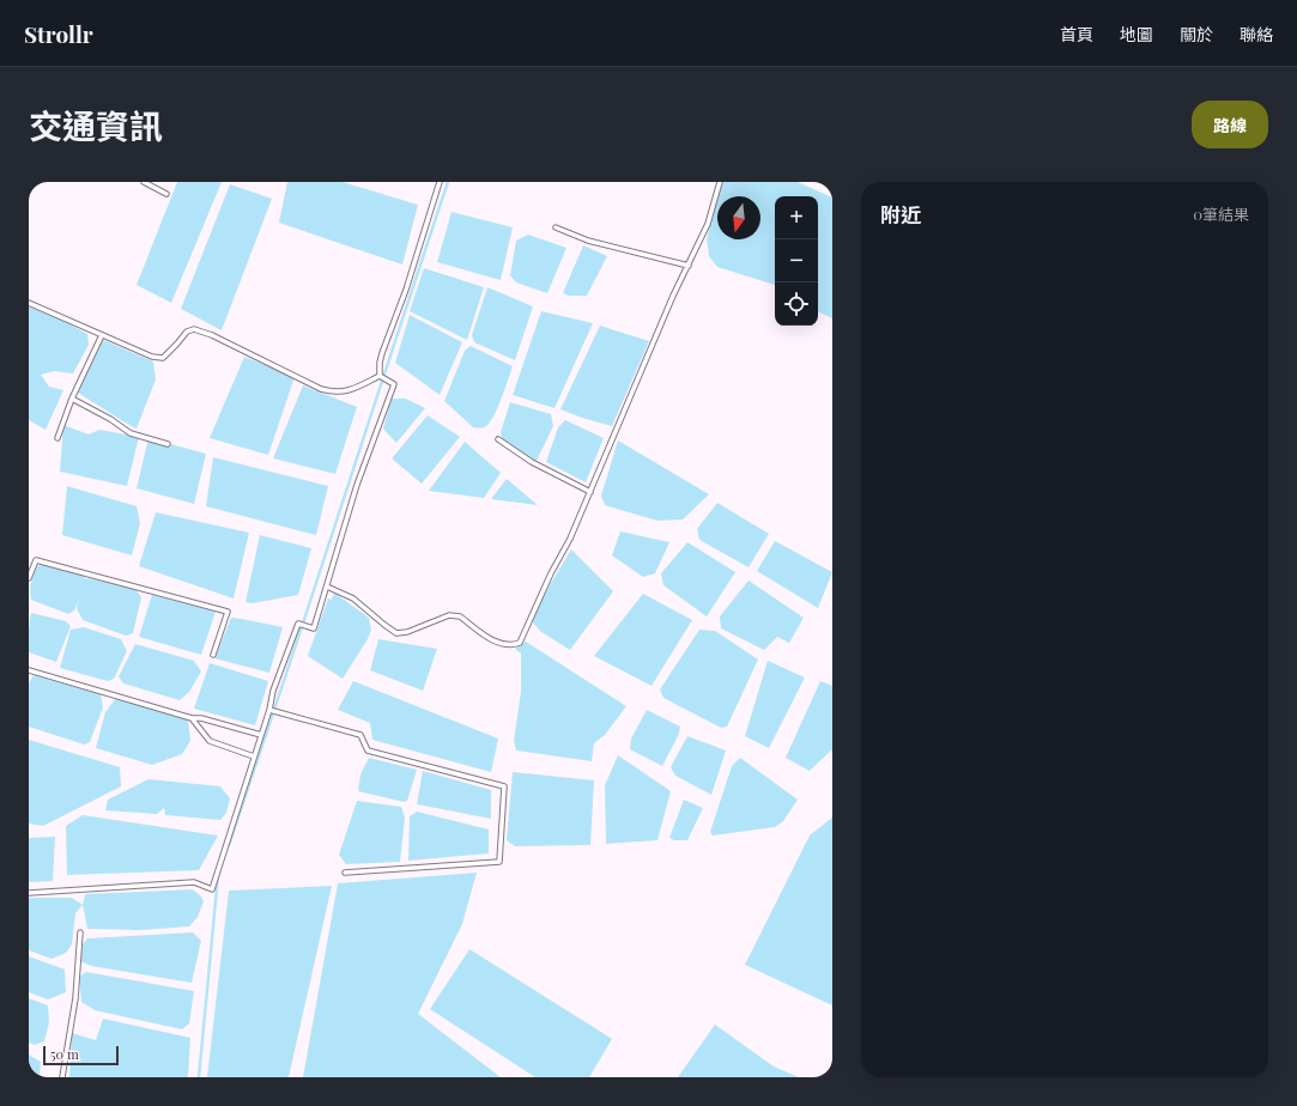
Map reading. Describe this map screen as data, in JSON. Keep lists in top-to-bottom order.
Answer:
{
  "scale_bar": "50 m",
  "north": "bottom",
  "page": {
    "header": "Strollr",
    "nav": [
      "首頁",
      "地圖",
      "關於",
      "聯絡"
    ],
    "title": "交通資訊",
    "buttons": "路線",
    "heading": ["附近", "0筆結果"],
    "map_buttons": ["+", "−"],
    "scale": "50 m"
  }
}
